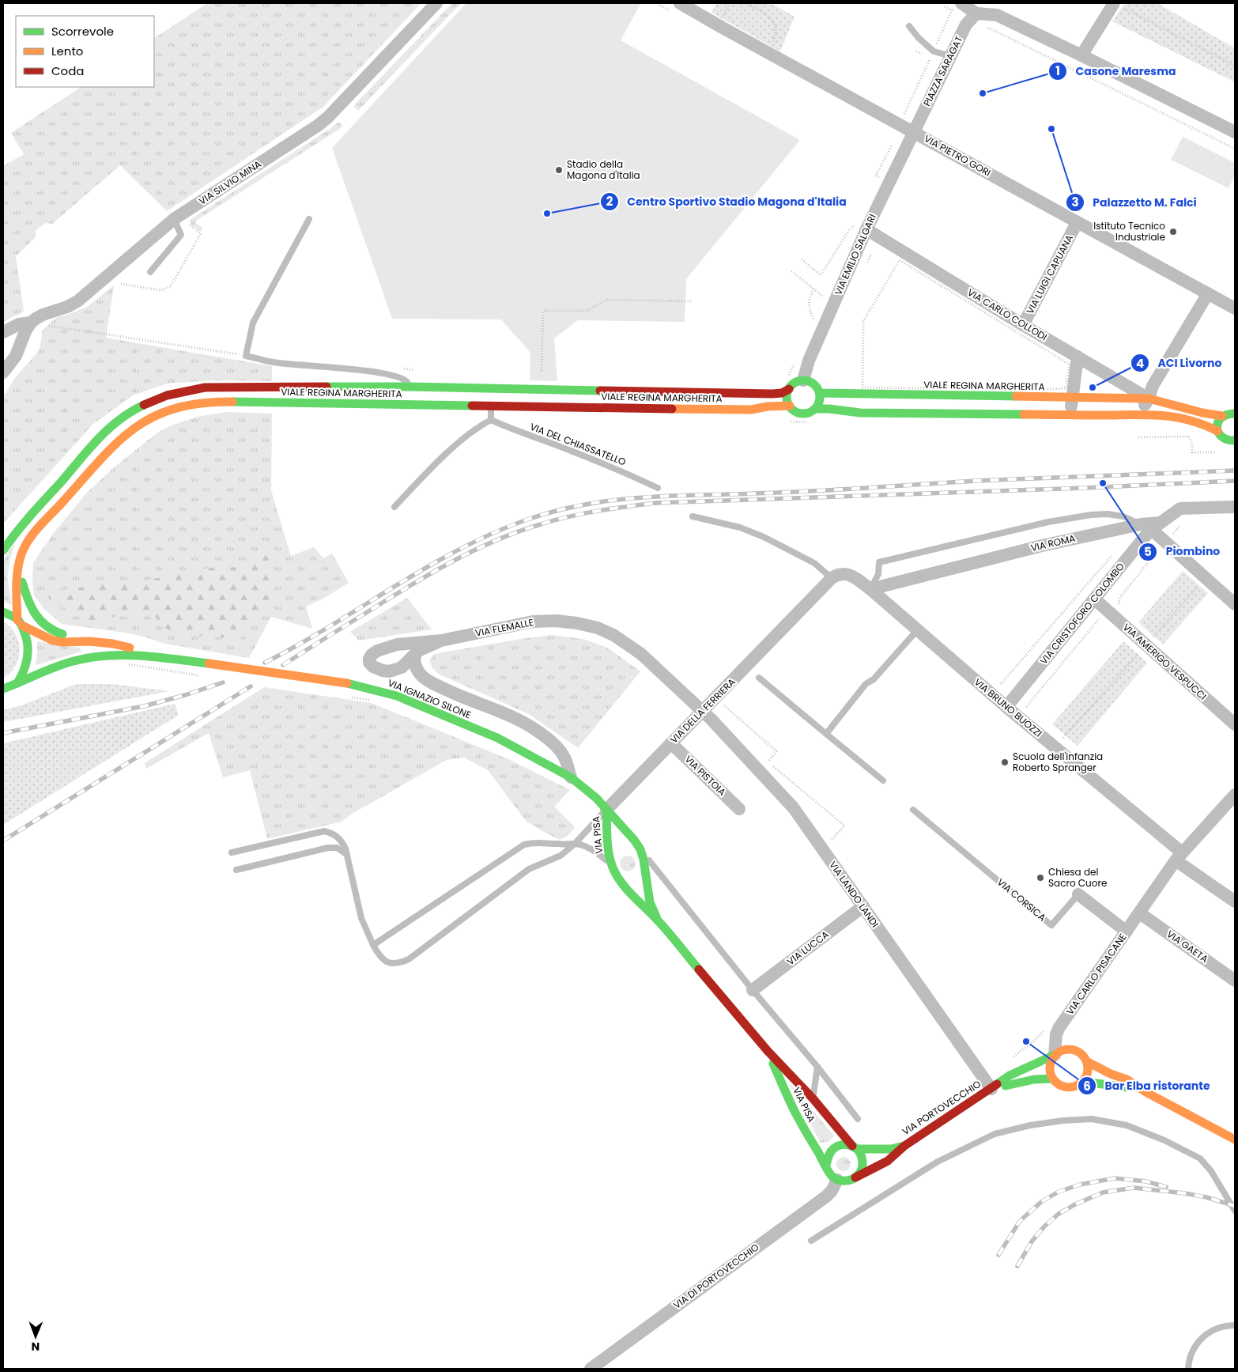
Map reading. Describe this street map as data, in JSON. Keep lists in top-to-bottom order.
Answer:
{
  "streets": {
    "street": [
      "PIAZZA SARAGAT",
      "VIA PIETRO GORI",
      "VIA SILVIO MINA",
      "VIA EMILIO SALGARI",
      "VIA LUIGI CAPUANA",
      "VIA CARLO COLLODI",
      "VIALE REGINA MARGHERITA",
      "VIA ROMA",
      "VIA CRISTOFORO COLOMBO",
      "VIA FLEMALLE",
      "VIA AMERIGO VESPUCCI",
      "VIA IGNAZIO SILONE",
      "VIA BRUNO BUOZZI",
      "VIA DELLA FERRIERA",
      "VIA PISTOIA",
      "VIA PISA",
      "VIA LANDO LANDI",
      "VIA CORSICA",
      "VIA GAETA",
      "VIA LUCCA",
      "VIA CARLO PISACANE",
      "VIA PORTOVECCHIO",
      "VIA DI PORTOVECCHIO"
    ],
    "lane": ["VIA DEL CHIASSATELLO"]
  },
  "crossings": [
    ["PIAZZA SARAGAT", "VIA PIETRO GORI"],
    ["PIAZZA SARAGAT", "VIA EMILIO SALGARI"],
    ["VIA PIETRO GORI", "VIA EMILIO SALGARI"],
    ["VIA PIETRO GORI", "VIA LUIGI CAPUANA"],
    ["VIA EMILIO SALGARI", "VIA CARLO COLLODI"],
    ["VIA EMILIO SALGARI", "VIALE REGINA MARGHERITA"],
    ["VIA LUIGI CAPUANA", "VIA CARLO COLLODI"],
    ["VIA CARLO COLLODI", "VIALE REGINA MARGHERITA"],
    ["VIALE REGINA MARGHERITA", "VIA IGNAZIO SILONE"],
    ["VIA ROMA", "VIA CRISTOFORO COLOMBO"],
    ["VIA ROMA", "VIA BRUNO BUOZZI"],
    ["VIA CRISTOFORO COLOMBO", "VIA AMERIGO VESPUCCI"],
    ["VIA CRISTOFORO COLOMBO", "VIA BRUNO BUOZZI"],
    ["VIA FLEMALLE", "VIA DELLA FERRIERA"],
    ["VIA FLEMALLE", "VIA LANDO LANDI"],
    ["VIA IGNAZIO SILONE", "VIA DELLA FERRIERA"],
    ["VIA IGNAZIO SILONE", "VIA PISA"],
    ["VIA BRUNO BUOZZI", "VIA DELLA FERRIERA"],
    ["VIA BRUNO BUOZZI", "VIA CARLO PISACANE"],
    ["VIA DELLA FERRIERA", "VIA PISTOIA"],
    ["VIA DELLA FERRIERA", "VIA PISA"],
    ["VIA DELLA FERRIERA", "VIA LANDO LANDI"],
    ["VIA PISA", "VIA PORTOVECCHIO"],
    ["VIA PISA", "VIA DI PORTOVECCHIO"],
    ["VIA LANDO LANDI", "VIA LUCCA"],
    ["VIA LANDO LANDI", "VIA PORTOVECCHIO"],
    ["VIA CORSICA", "VIA CARLO PISACANE"],
    ["VIA GAETA", "VIA CARLO PISACANE"],
    ["VIA PORTOVECCHIO", "VIA DI PORTOVECCHIO"]
  ],
  "places": [
    "Casone Maresma",
    "Palazzetto M. Falci",
    "Stadio della Magona d'Italia",
    "Centro Sportivo Stadio Magona d'Italia",
    "Istituto Tecnico Industriale",
    "ACI Livorno",
    "Piombino",
    "Scuola dell'infanzia Roberto Spranger",
    "Chiesa del Sacro Cuore",
    "Bar Elba ristorante"
  ],
  "legend": ["Scorrevole", "Lento", "Coda"],
  "north": "bottom"
}
